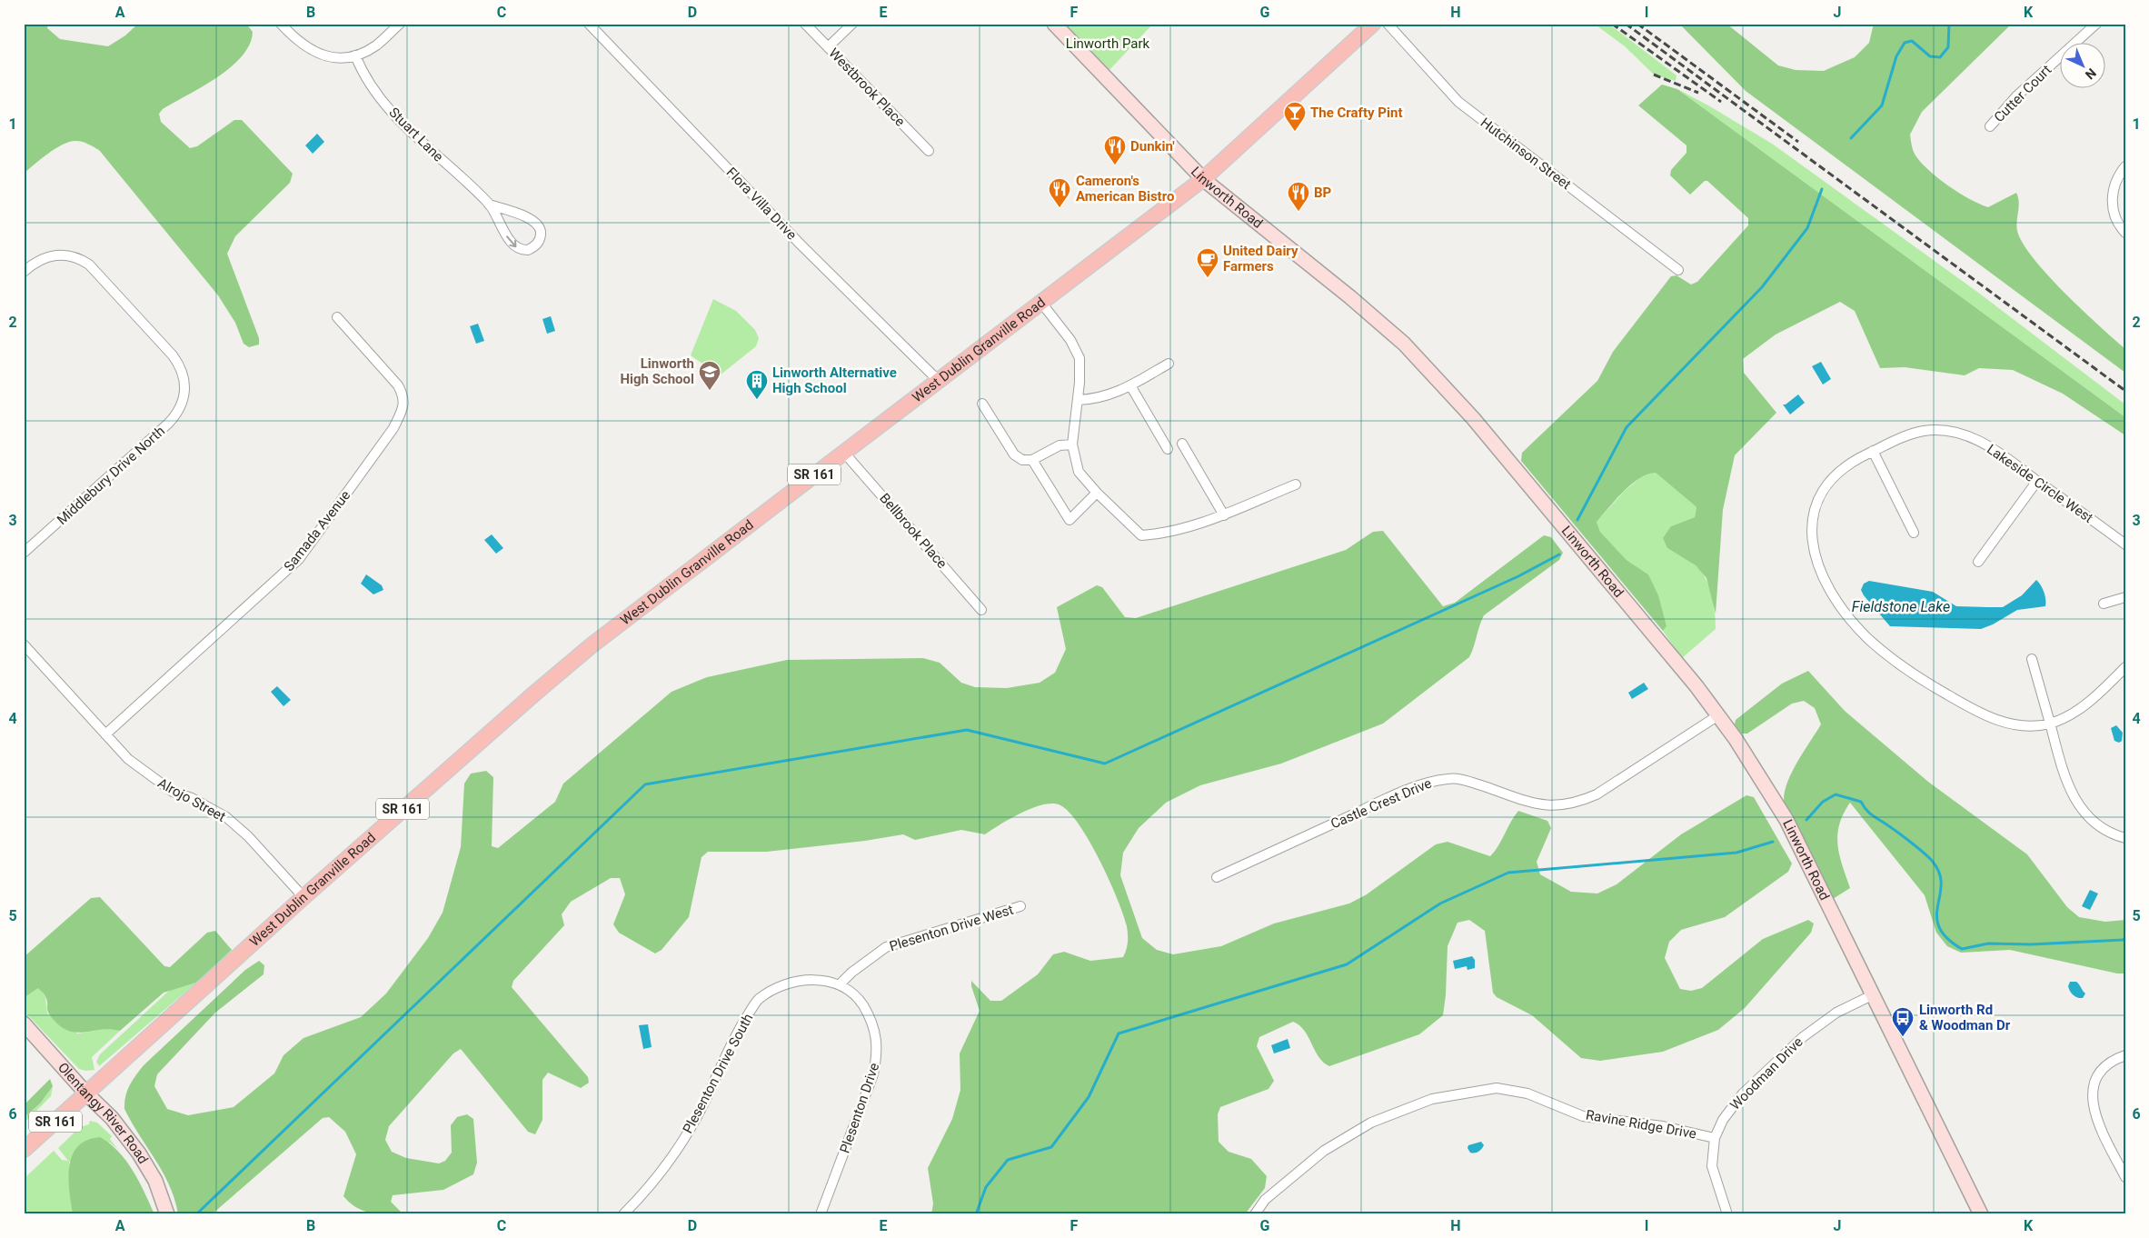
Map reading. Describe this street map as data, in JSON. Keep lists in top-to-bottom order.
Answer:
{
  "streets": {
    "main road": [
      "Linworth Road",
      "West Dublin Granville Road",
      "SR 161",
      "Olentangy River Road"
    ],
    "street": [
      "Westbrook Place",
      "Cutter Court",
      "Stuart Lane",
      "Hutchinson Street",
      "Flora Villa Drive",
      "Middlebury Drive North",
      "Lakeside Circle West",
      "Samada Avenue",
      "Bellbrook Place",
      "Alrojo Street",
      "Castle Crest Drive",
      "Plesenton Drive West",
      "Plesenton Drive South",
      "Woodman Drive",
      "Plesenton Drive",
      "Ravine Ridge Drive"
    ]
  },
  "crossings": [
    ["Linworth Road", "West Dublin Granville Road"],
    ["Linworth Road", "Castle Crest Drive"],
    ["Linworth Road", "Woodman Drive"],
    ["Flora Villa Drive", "West Dublin Granville Road"],
    ["West Dublin Granville Road", "Bellbrook Place"],
    ["West Dublin Granville Road", "Alrojo Street"],
    ["West Dublin Granville Road", "Olentangy River Road"],
    ["Samada Avenue", "Alrojo Street"],
    ["Plesenton Drive West", "Plesenton Drive South"],
    ["Plesenton Drive West", "Plesenton Drive"],
    ["Plesenton Drive South", "Plesenton Drive"],
    ["Woodman Drive", "Ravine Ridge Drive"]
  ],
  "water": ["Fieldstone Lake"],
  "parks": ["Linworth Park"],
  "places": {
    "bar": ["The Crafty Pint"],
    "restaurant": ["Dunkin'", "Cameron's American Bistro", "BP"],
    "cafe": ["United Dairy Farmers"],
    "school or university": ["Linworth High School"],
    "building": ["Linworth Alternative High School"],
    "bus stop": ["Linworth Rd & Woodman Dr"]
  },
  "north": "bottom right",
  "grid": {
    "columns": [
      "A",
      "B",
      "C",
      "D",
      "E",
      "F",
      "G",
      "H",
      "I",
      "J",
      "K"
    ],
    "rows": [
      "1",
      "2",
      "3",
      "4",
      "5",
      "6"
    ]
  }
}
